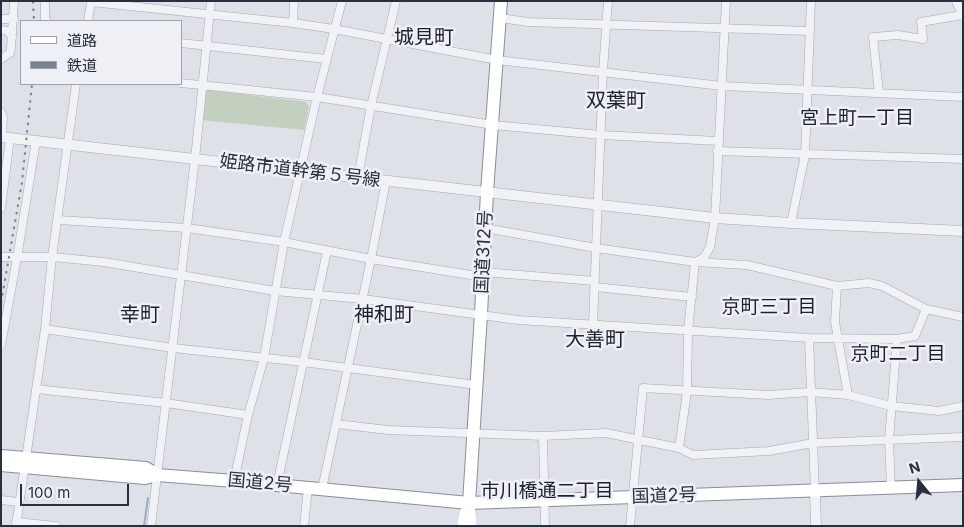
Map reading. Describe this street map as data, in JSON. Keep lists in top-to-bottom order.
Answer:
{
  "streets": {
    "highway": ["国道312号", "国道2号"],
    "street": ["姫路市道幹第５号線"]
  },
  "crossings": [
    ["姫路市道幹第５号線", "国道312号"],
    ["国道312号", "国道2号"]
  ],
  "districts": [
    "城見町",
    "双葉町",
    "宮上町一丁目",
    "京町三丁目",
    "幸町",
    "神和町",
    "大善町",
    "京町二丁目",
    "市川橋通二丁目"
  ],
  "legend": ["道路", "鉄道"],
  "scale_bar": "100 m",
  "north": "top"
}
